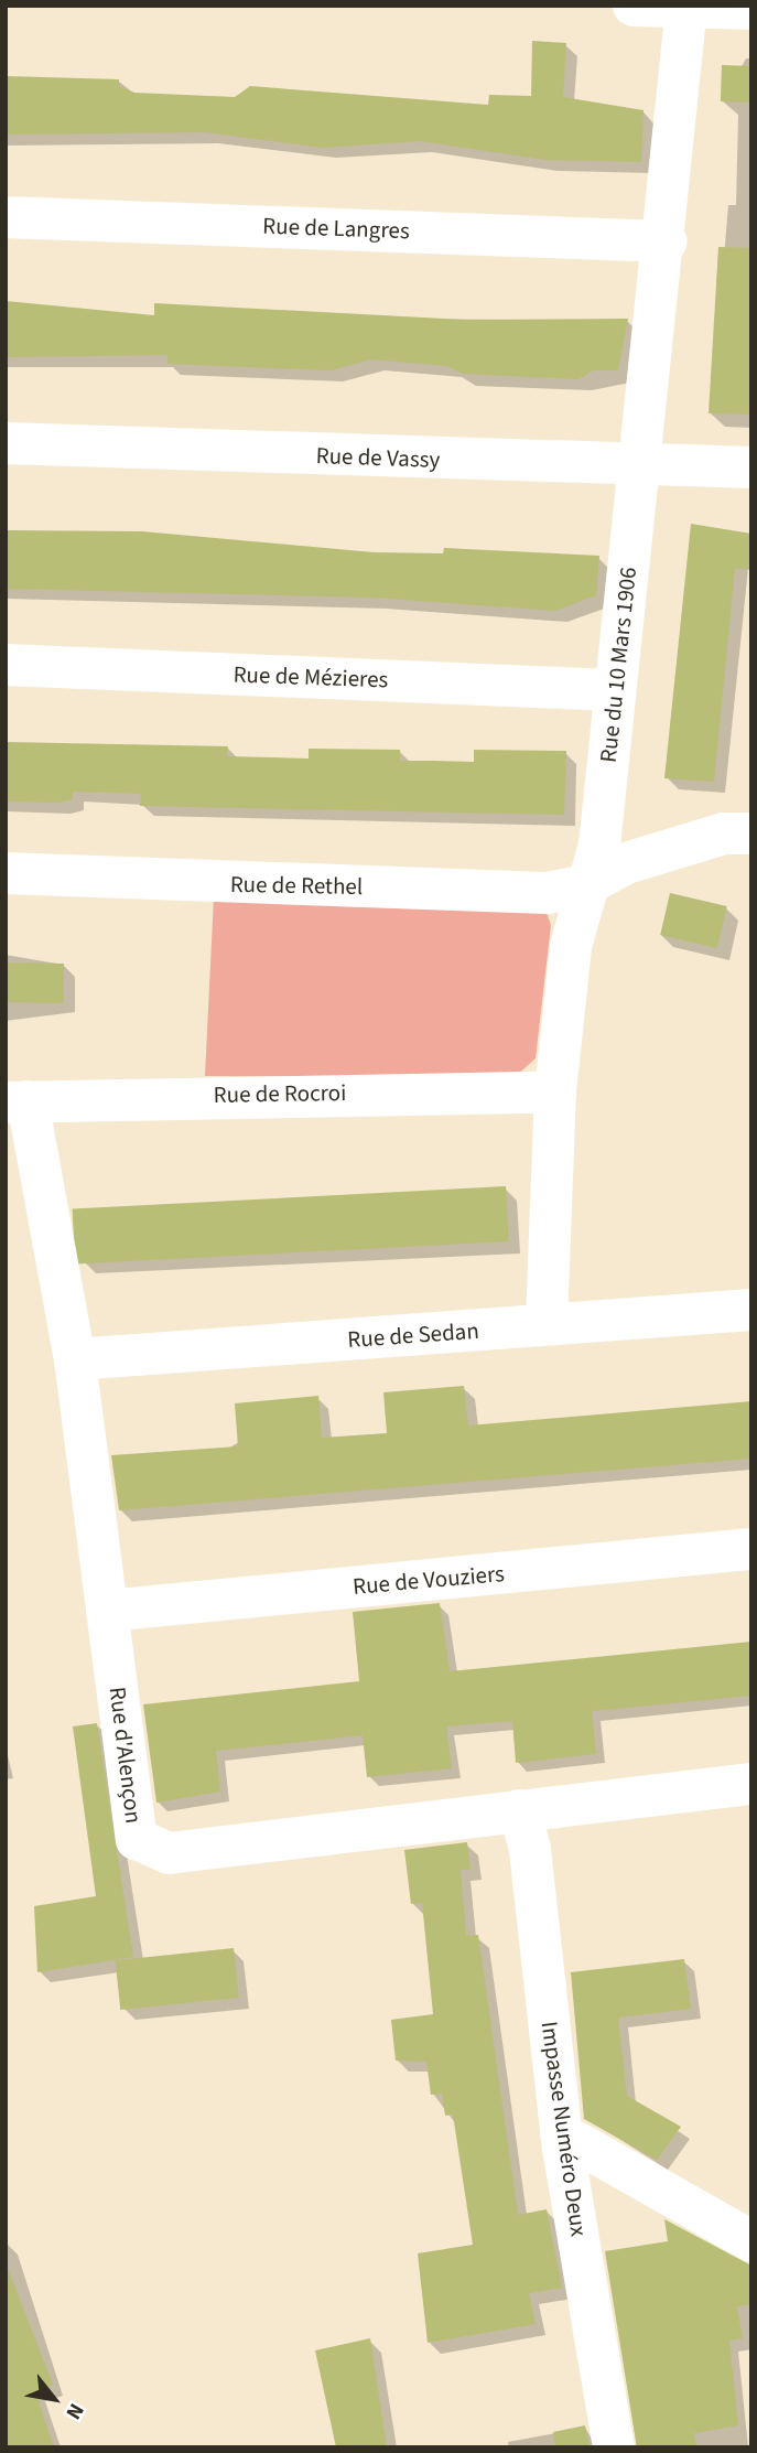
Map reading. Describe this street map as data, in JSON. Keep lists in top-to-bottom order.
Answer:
{
  "streets": {
    "street": [
      "Rue de Langres",
      "Rue de Vassy",
      "Rue du 10 Mars 1906",
      "Rue de Mézieres",
      "Rue de Rethel",
      "Rue de Rocroi",
      "Rue de Sedan",
      "Rue de Vouziers",
      "Rue d'Alençon",
      "Impasse Numéro Deux"
    ]
  },
  "crossings": [
    ["Rue de Langres", "Rue du 10 Mars 1906"],
    ["Rue de Vassy", "Rue du 10 Mars 1906"],
    ["Rue du 10 Mars 1906", "Rue de Mézieres"],
    ["Rue du 10 Mars 1906", "Rue de Rethel"],
    ["Rue du 10 Mars 1906", "Rue de Rocroi"],
    ["Rue du 10 Mars 1906", "Rue de Sedan"],
    ["Rue de Rocroi", "Rue d'Alençon"],
    ["Rue de Sedan", "Rue d'Alençon"],
    ["Rue de Vouziers", "Rue d'Alençon"],
    ["Rue d'Alençon", "Impasse Numéro Deux"]
  ],
  "north": "bottom right"
}
